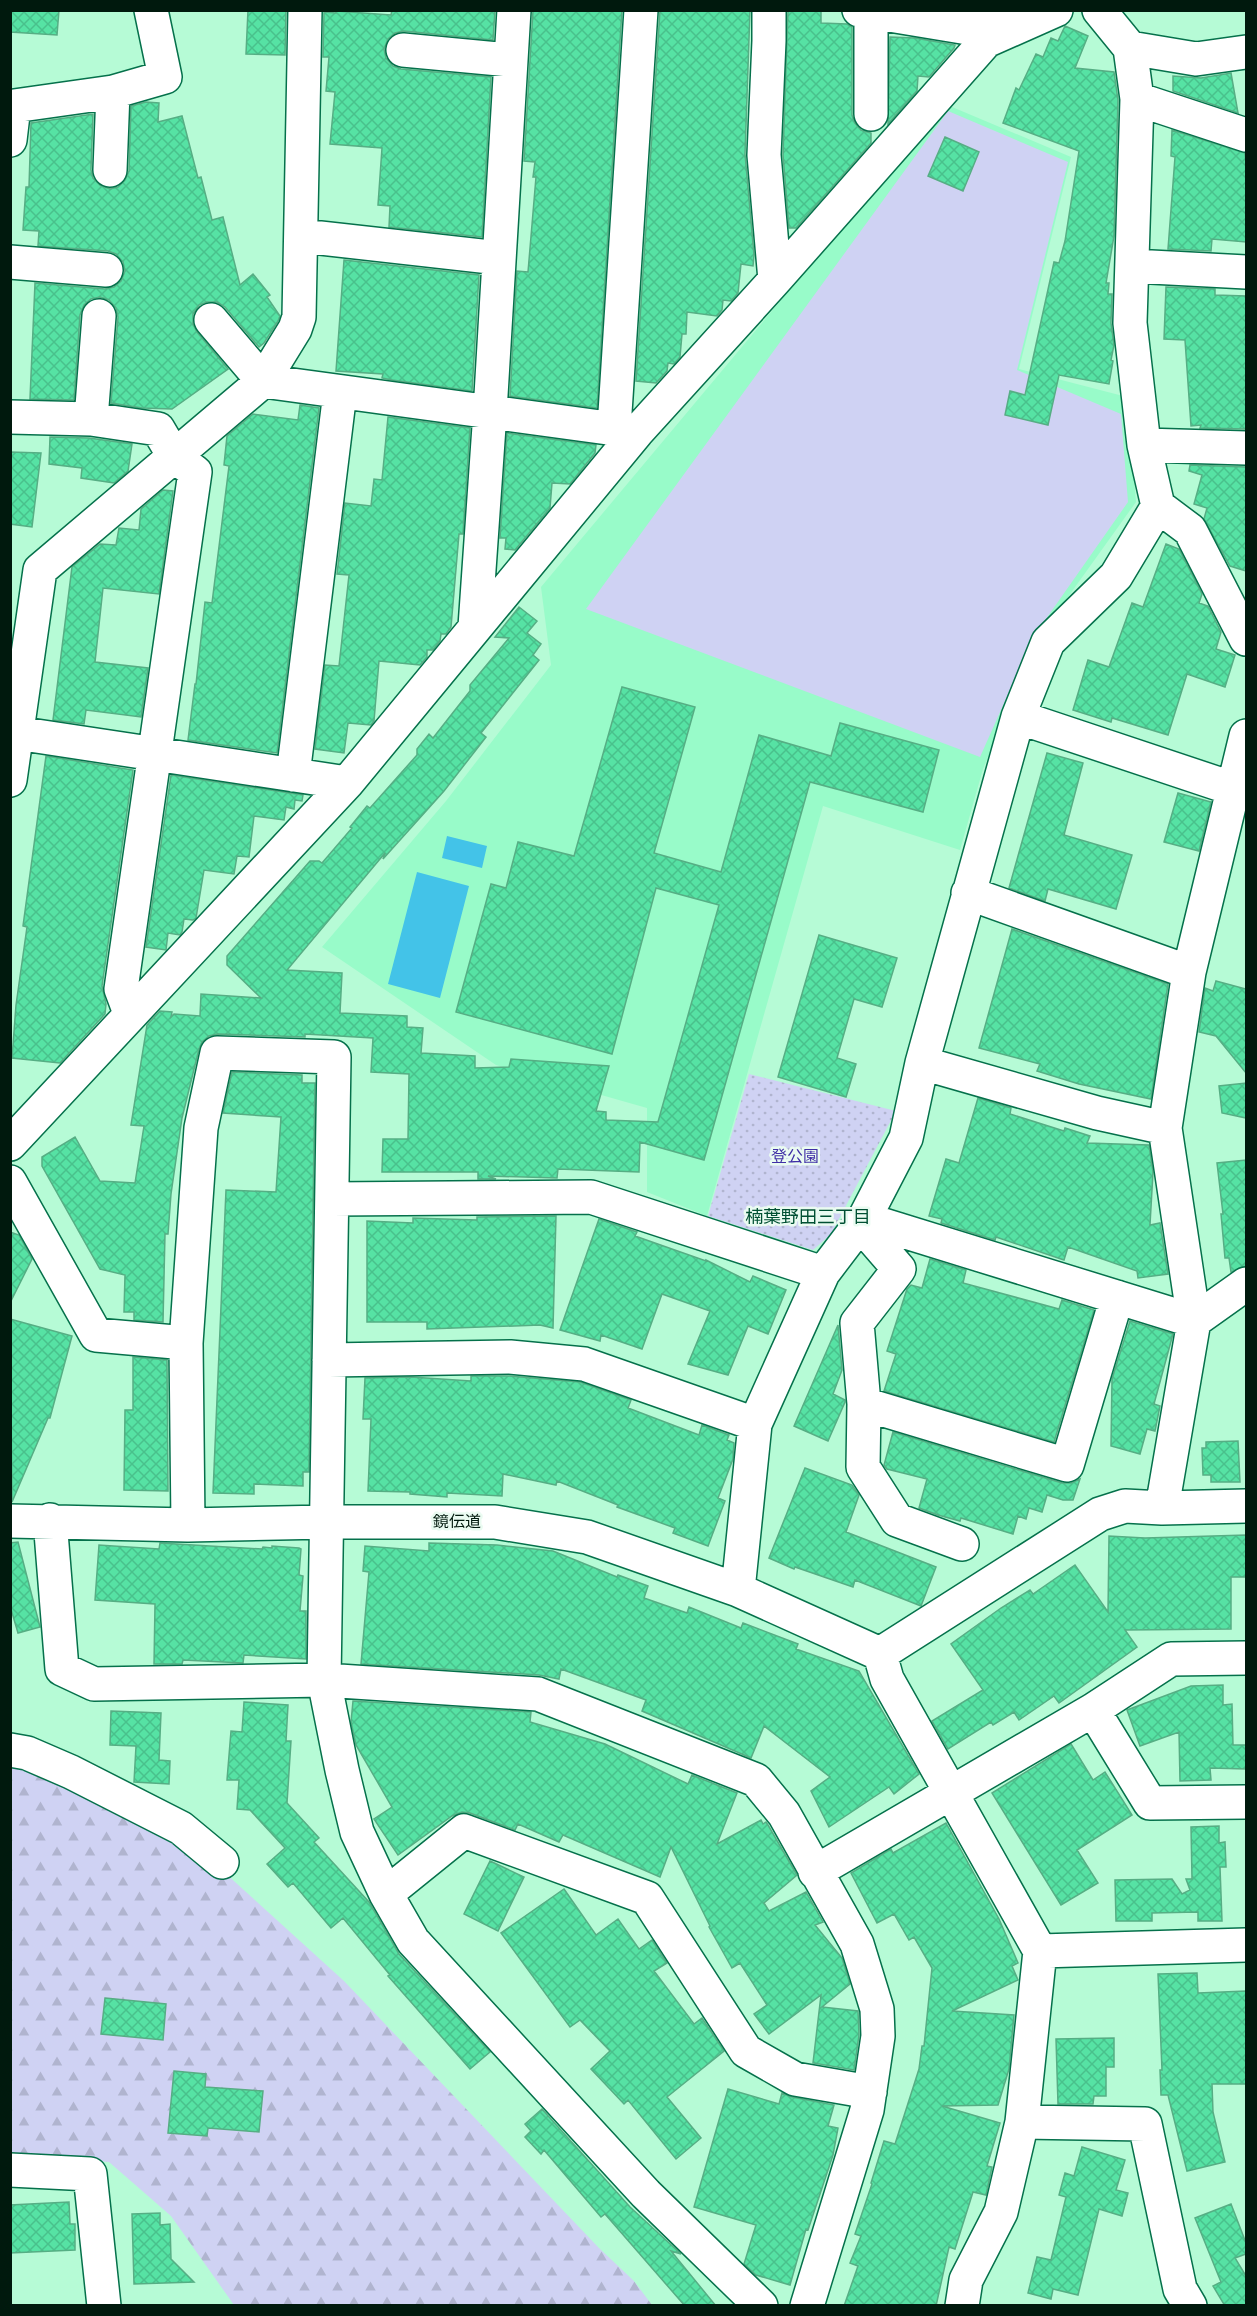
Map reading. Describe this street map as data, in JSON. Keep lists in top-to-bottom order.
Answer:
{
  "streets": {
    "street": ["鏡伝道"]
  },
  "districts": ["楠葉野田三丁目"],
  "parks": ["登公園"]
}
